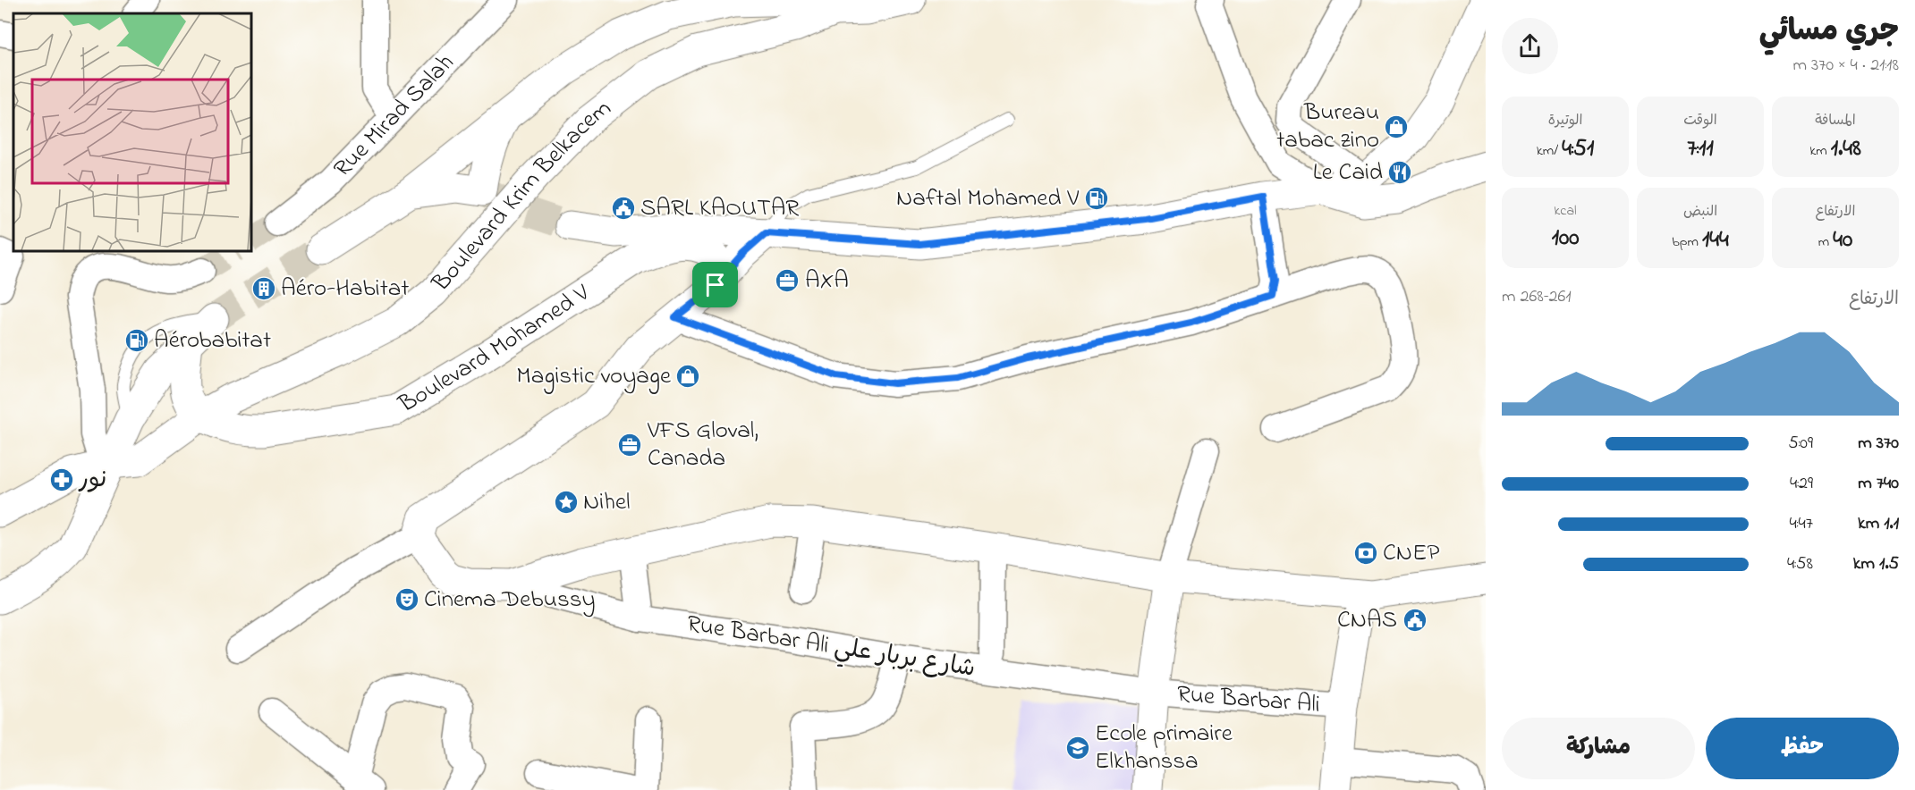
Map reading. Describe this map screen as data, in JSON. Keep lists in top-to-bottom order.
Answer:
{
  "streets": {
    "main road": ["Boulevard Krim Belkacem", "Boulevard Mohamed V"],
    "street": ["Rue Mirad Salah", "Rue Barbar Ali شارع بربار علي", "Rue Barbar Ali"]
  },
  "crossings": [
    ["Boulevard Krim Belkacem", "Boulevard Mohamed V"],
    ["Rue Barbar Ali شارع بربار علي", "Rue Barbar Ali"]
  ],
  "places": {
    "shop": ["Bureau tabac zino", "Magistic voyage"],
    "restaurant": ["Le Caid"],
    "fuel station": ["Naftal Mohamed V", "Aérobabitat"],
    "public building": ["SARL KAOUTAR", "CNAS"],
    "office": ["AXA", "VFS Gloval, Canada"],
    "building": ["Aéro-Habitat"],
    "pharmacy": ["نور"],
    "place": ["Nihel"],
    "bank": ["CNEP"],
    "theatre": ["Cinema Debussy"],
    "school or university": ["Ecole primaire Elkhanssa"]
  },
  "page": {
    "heading": ["جري مسائي", "21:18 · 4 × 370 m"],
    "stats": [
      ["المسافة", "1.48 km"],
      ["الوقت", "7:11"],
      ["الوتيرة", "4:51 /km"],
      ["الارتفاع", "40 m"],
      ["النبض", "144 bpm"],
      ["kcal", "100"]
    ],
    "chart": ["الارتفاع", "261–268 m"],
    "list": [
      {
        "name": "370 m",
        "note": "5:09"
      },
      {
        "name": "740 m",
        "note": "4:29"
      },
      {
        "name": "1.1 km",
        "note": "4:47"
      },
      {
        "name": "1.5 km",
        "note": "4:58"
      }
    ],
    "buttons": ["حفظ", "مشاركة"]
  }
}
